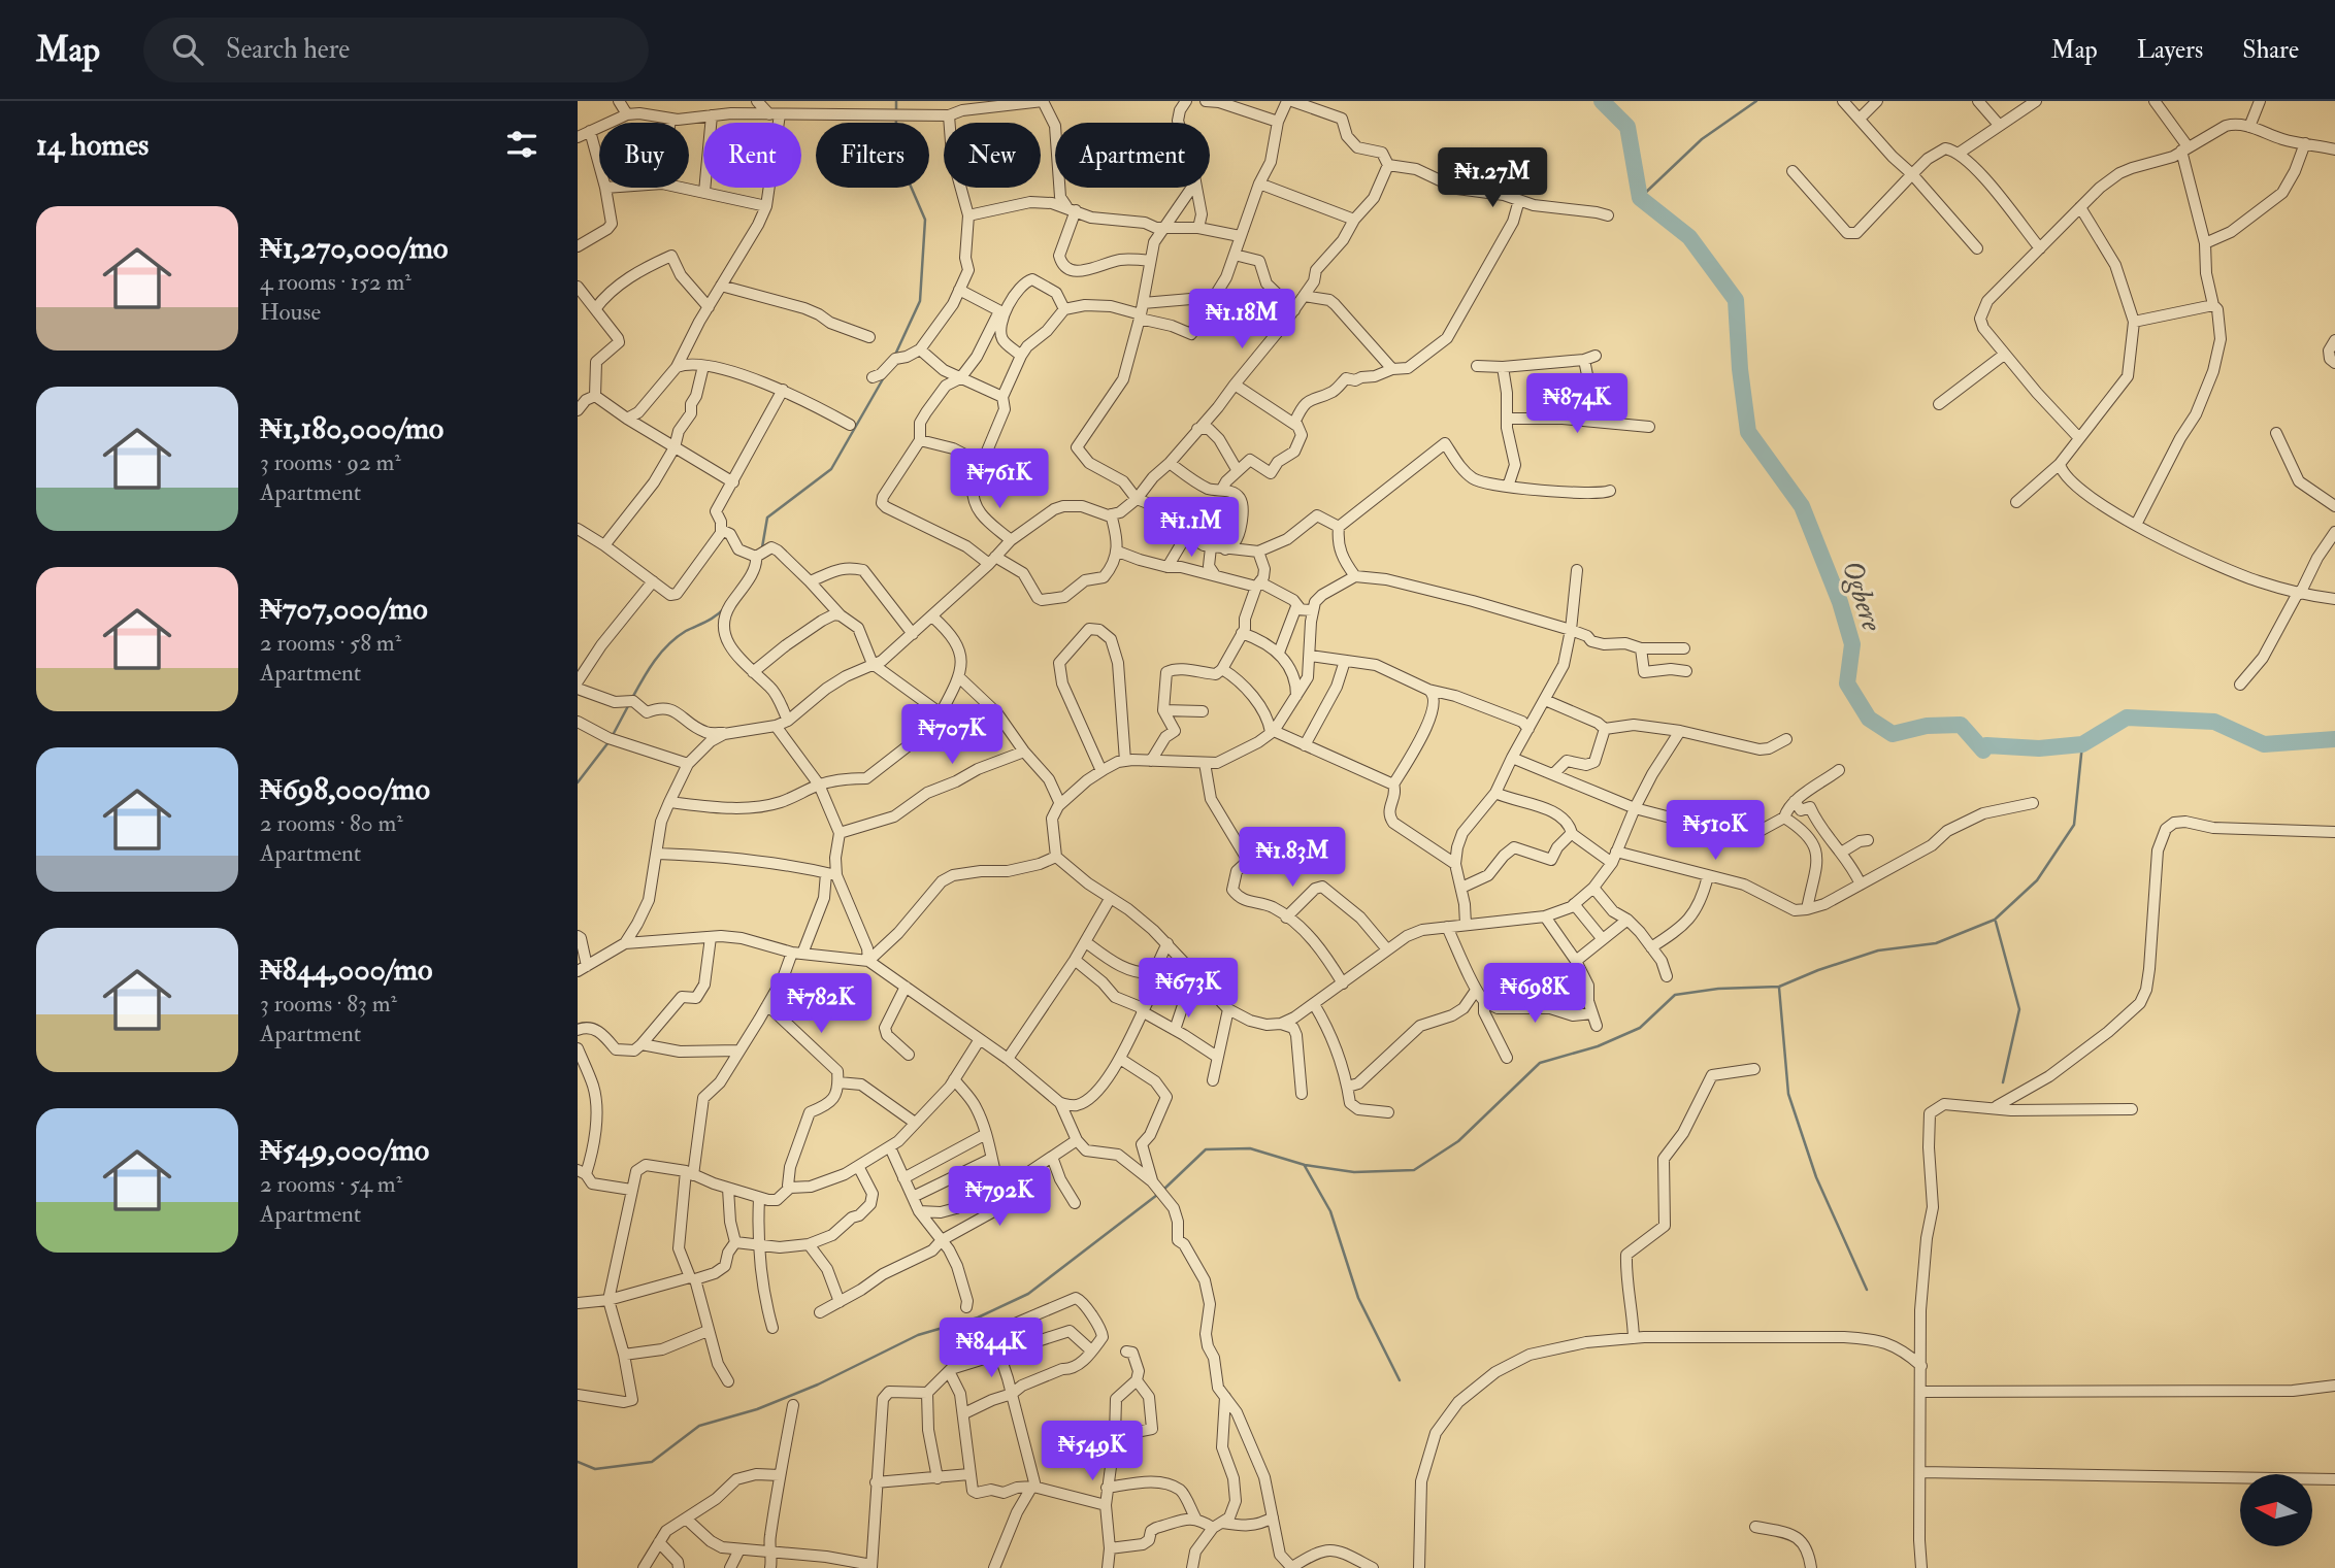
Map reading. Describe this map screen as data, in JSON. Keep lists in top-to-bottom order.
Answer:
{
  "water": ["Ogbere"],
  "north": "left",
  "page": {
    "header": "Map",
    "search": "Search here",
    "nav": ["Map", "Layers", "Share"],
    "heading": "14 homes",
    "chip": [
      "Buy",
      "Rent",
      "Filters",
      "New",
      "Apartment"
    ],
    "price": [
      "₦1.27M",
      "₦1.18M",
      "₦874K",
      "₦761K",
      "₦1.1M",
      "₦707K",
      "₦510K",
      "₦1.83M",
      "₦673K",
      "₦698K",
      "₦782K",
      "₦792K",
      "₦844K",
      "₦549K"
    ],
    "list": [
      {
        "name": "₦1,270,000/mo",
        "note": "4 rooms · 152 m² · House"
      },
      {
        "name": "₦1,180,000/mo",
        "note": "3 rooms · 92 m² · Apartment"
      },
      {
        "name": "₦707,000/mo",
        "note": "2 rooms · 58 m² · Apartment"
      },
      {
        "name": "₦698,000/mo",
        "note": "2 rooms · 80 m² · Apartment"
      },
      {
        "name": "₦844,000/mo",
        "note": "3 rooms · 83 m² · Apartment"
      },
      {
        "name": "₦549,000/mo",
        "note": "2 rooms · 54 m² · Apartment"
      }
    ]
  }
}
